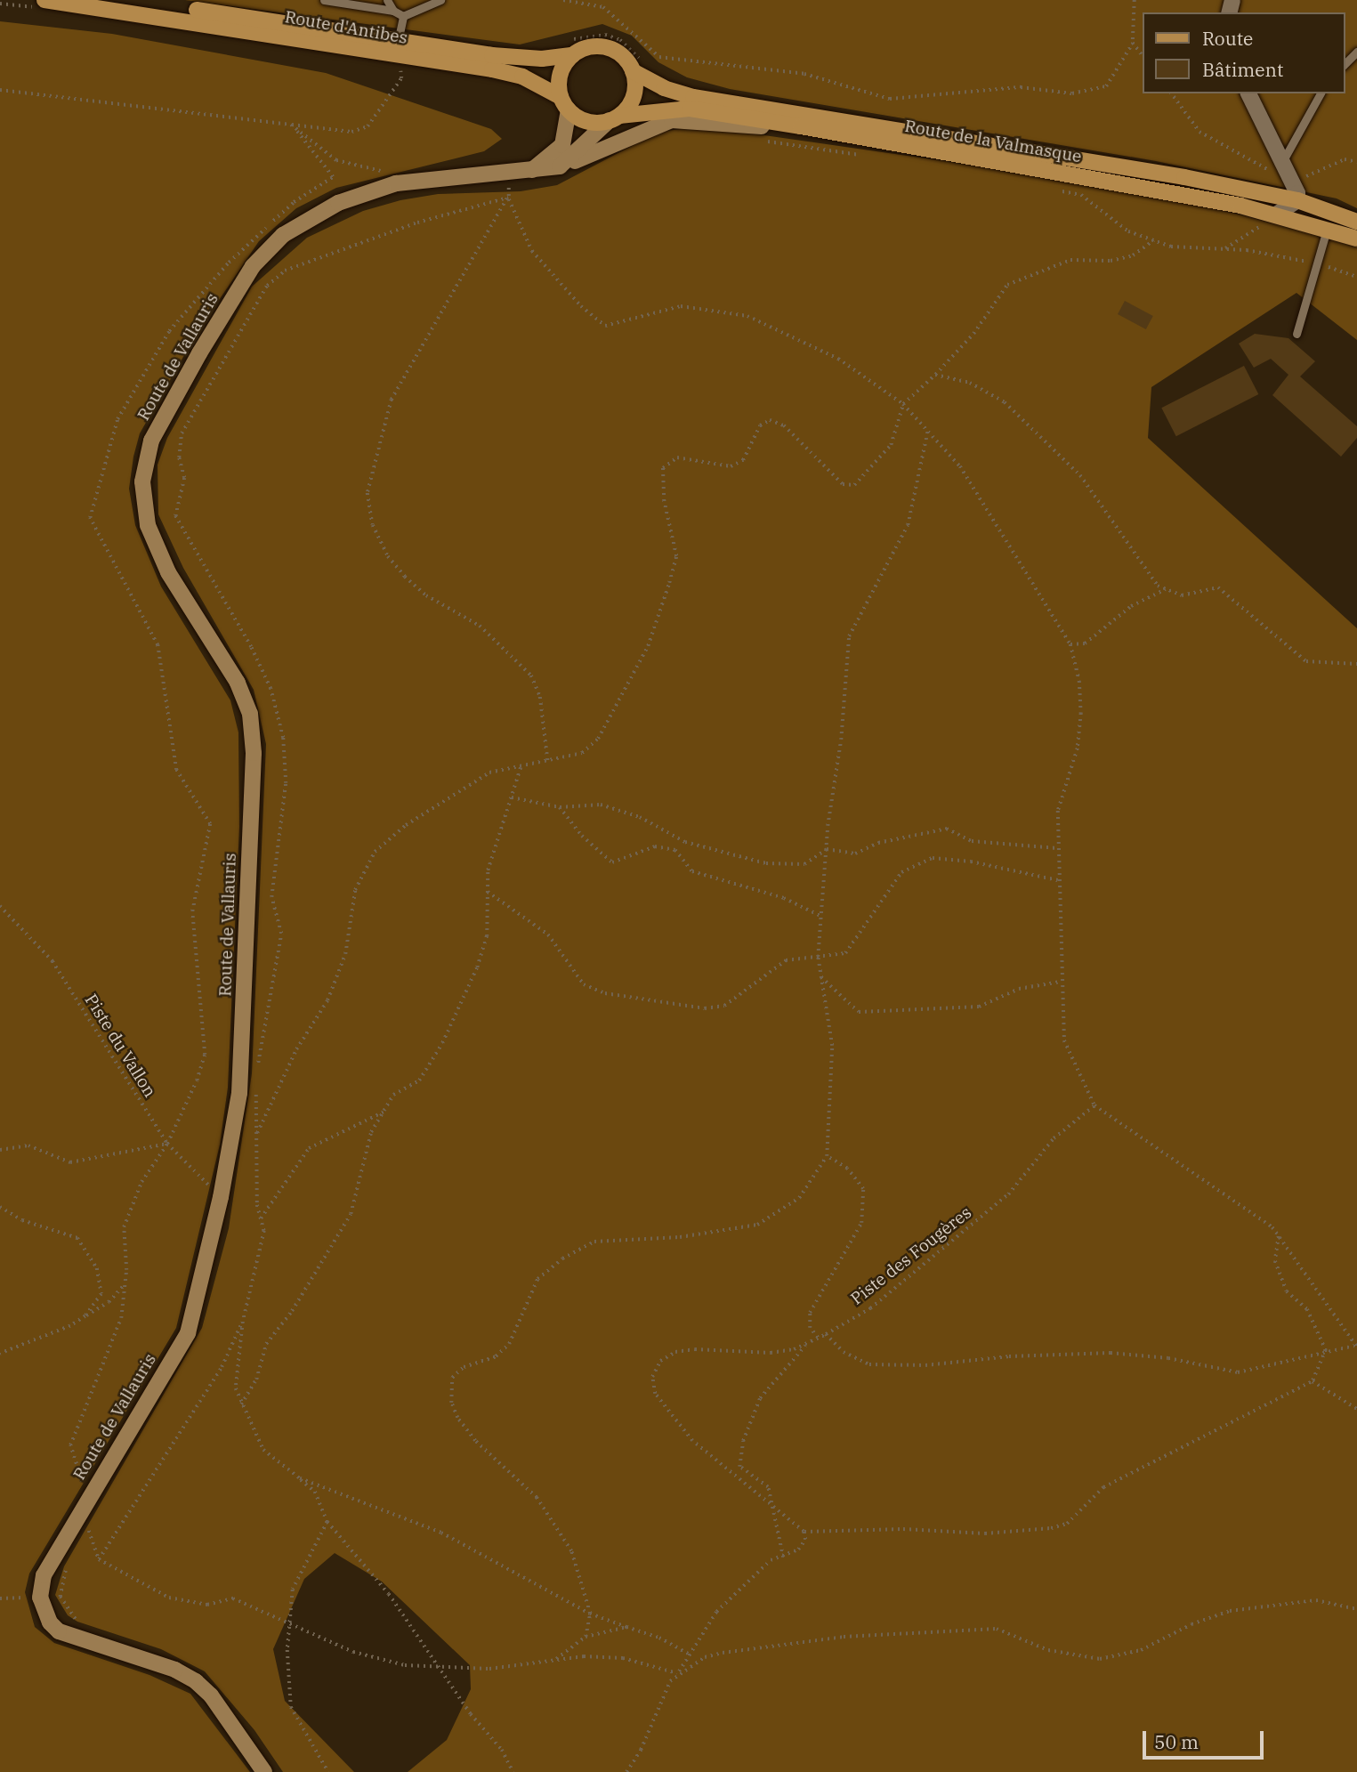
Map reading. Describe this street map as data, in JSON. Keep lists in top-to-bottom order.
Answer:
{
  "streets": {
    "main road": ["Route d'Antibes", "Route de la Valmasque", "Route de Vallauris"],
    "path": ["Piste du Vallon", "Piste des Fougères"]
  },
  "crossings": [
    ["Route d'Antibes", "Route de la Valmasque"],
    ["Route de la Valmasque", "Route de Vallauris"],
    ["Route de Vallauris", "Piste du Vallon"]
  ],
  "legend": ["Route", "Bâtiment"],
  "scale_bar": "50 m"
}
